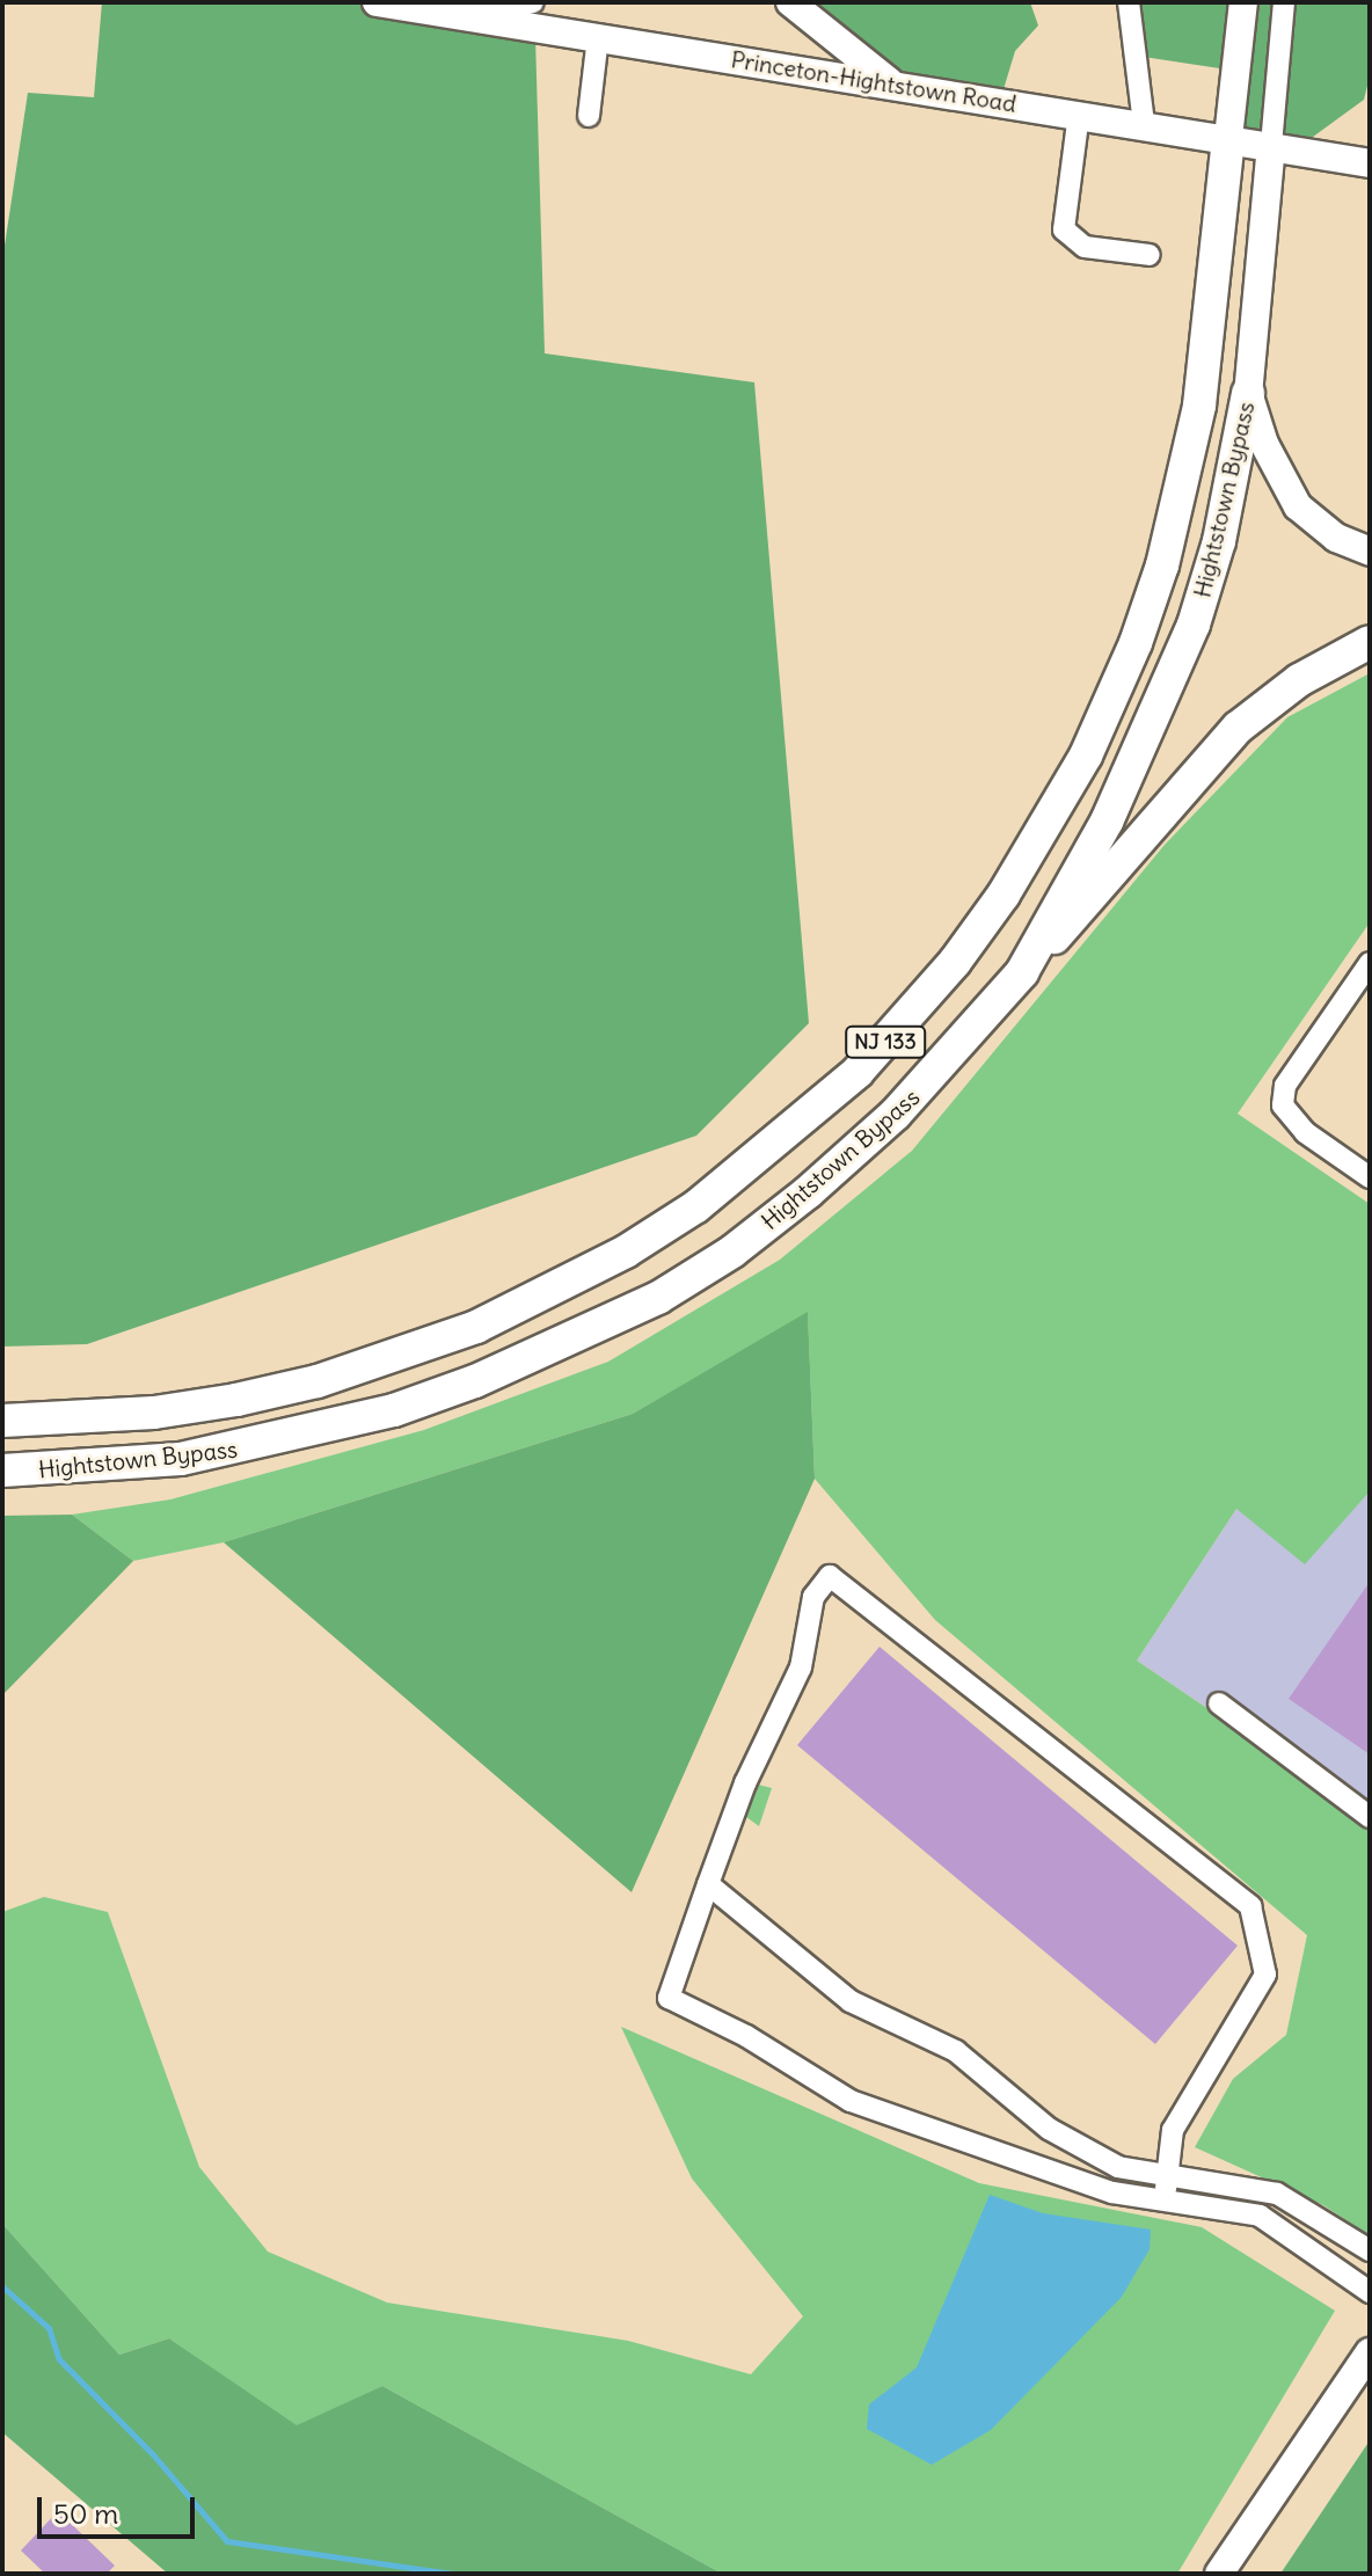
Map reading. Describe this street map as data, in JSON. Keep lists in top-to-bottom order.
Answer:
{
  "streets": {
    "highway": ["Hightstown Bypass", "NJ 133"],
    "main road": ["Princeton-Hightstown Road"]
  },
  "crossings": [
    ["Princeton-Hightstown Road", "Hightstown Bypass"]
  ],
  "scale_bar": "50 m"
}
